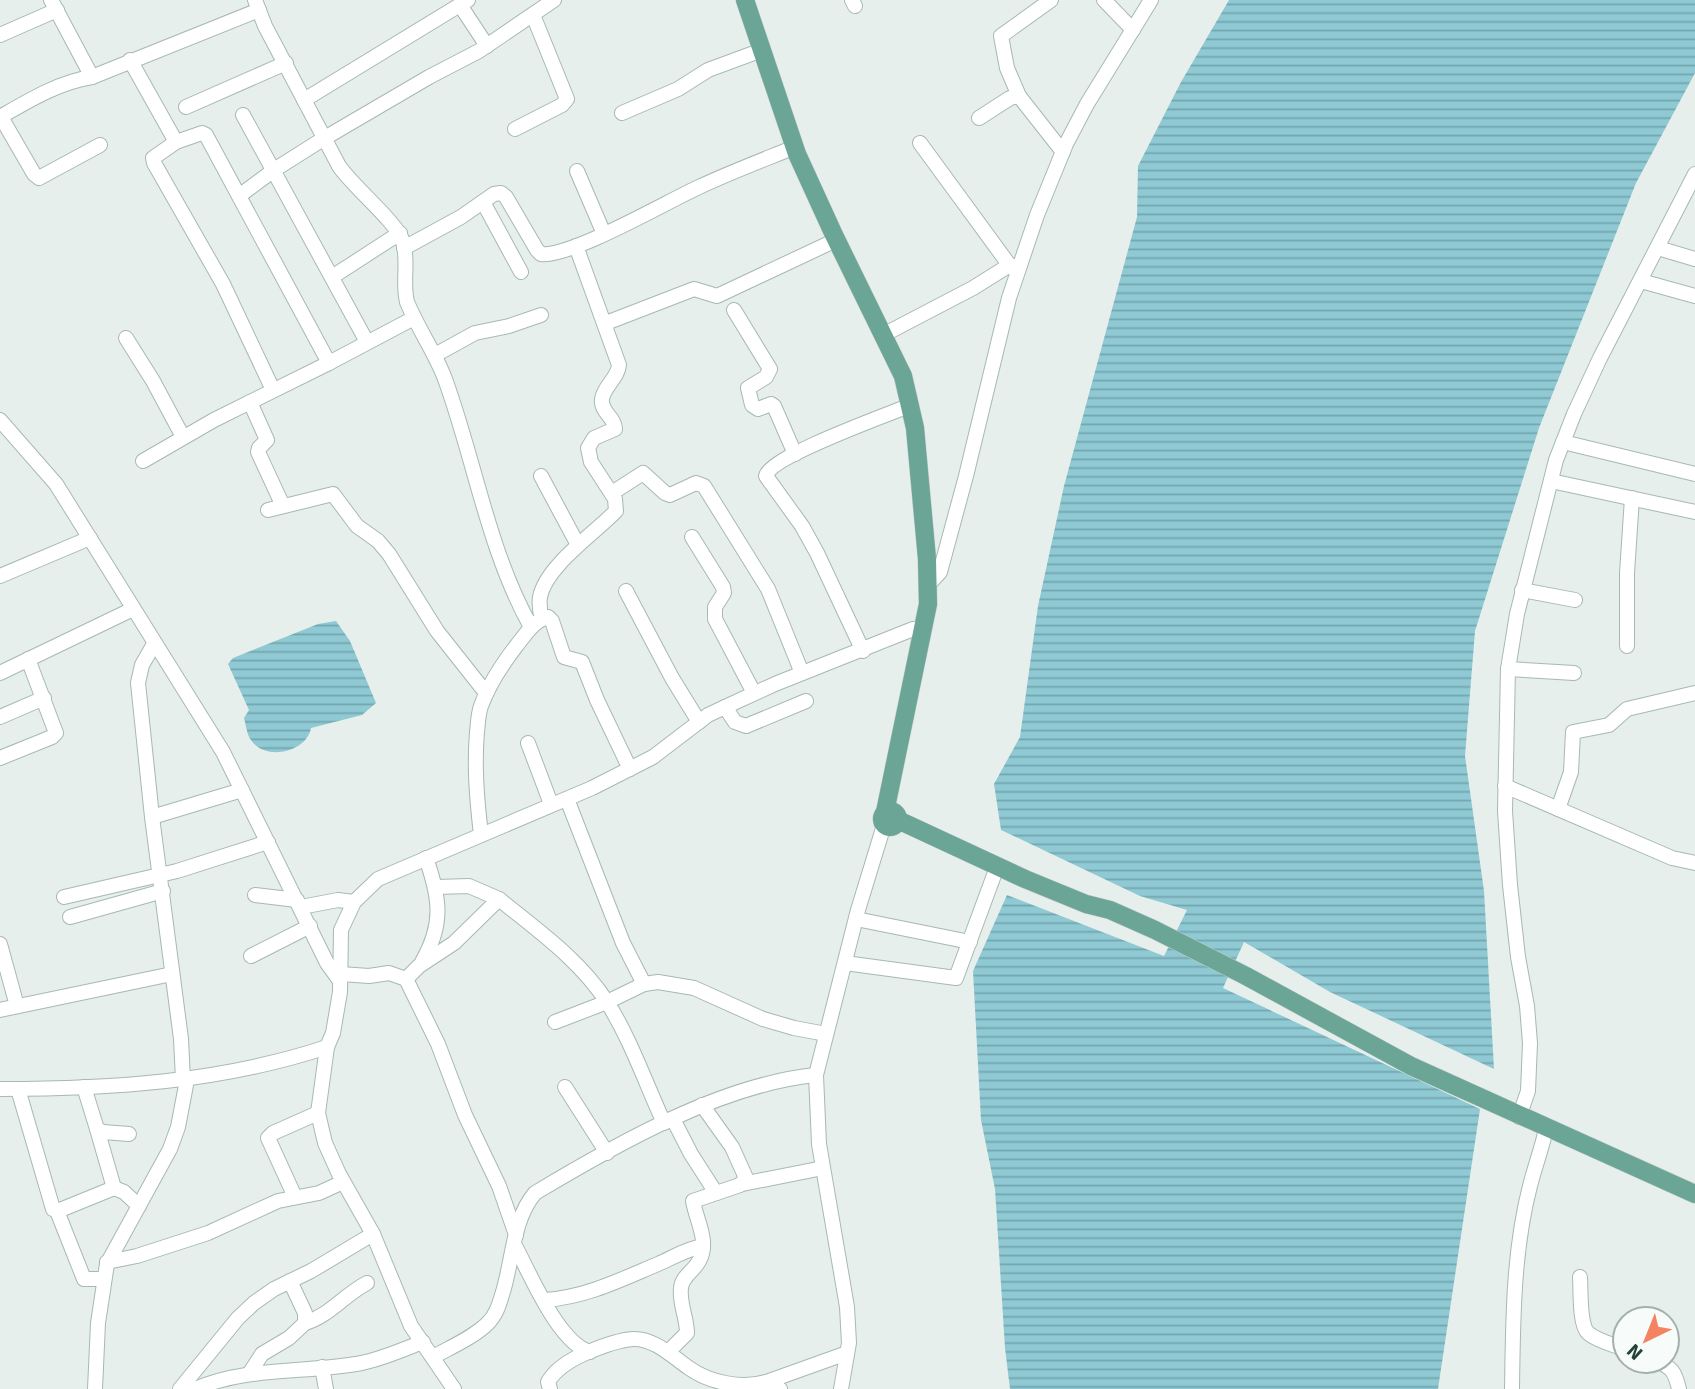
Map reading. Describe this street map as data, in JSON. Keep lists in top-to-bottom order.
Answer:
{
  "north": "bottom left"
}
